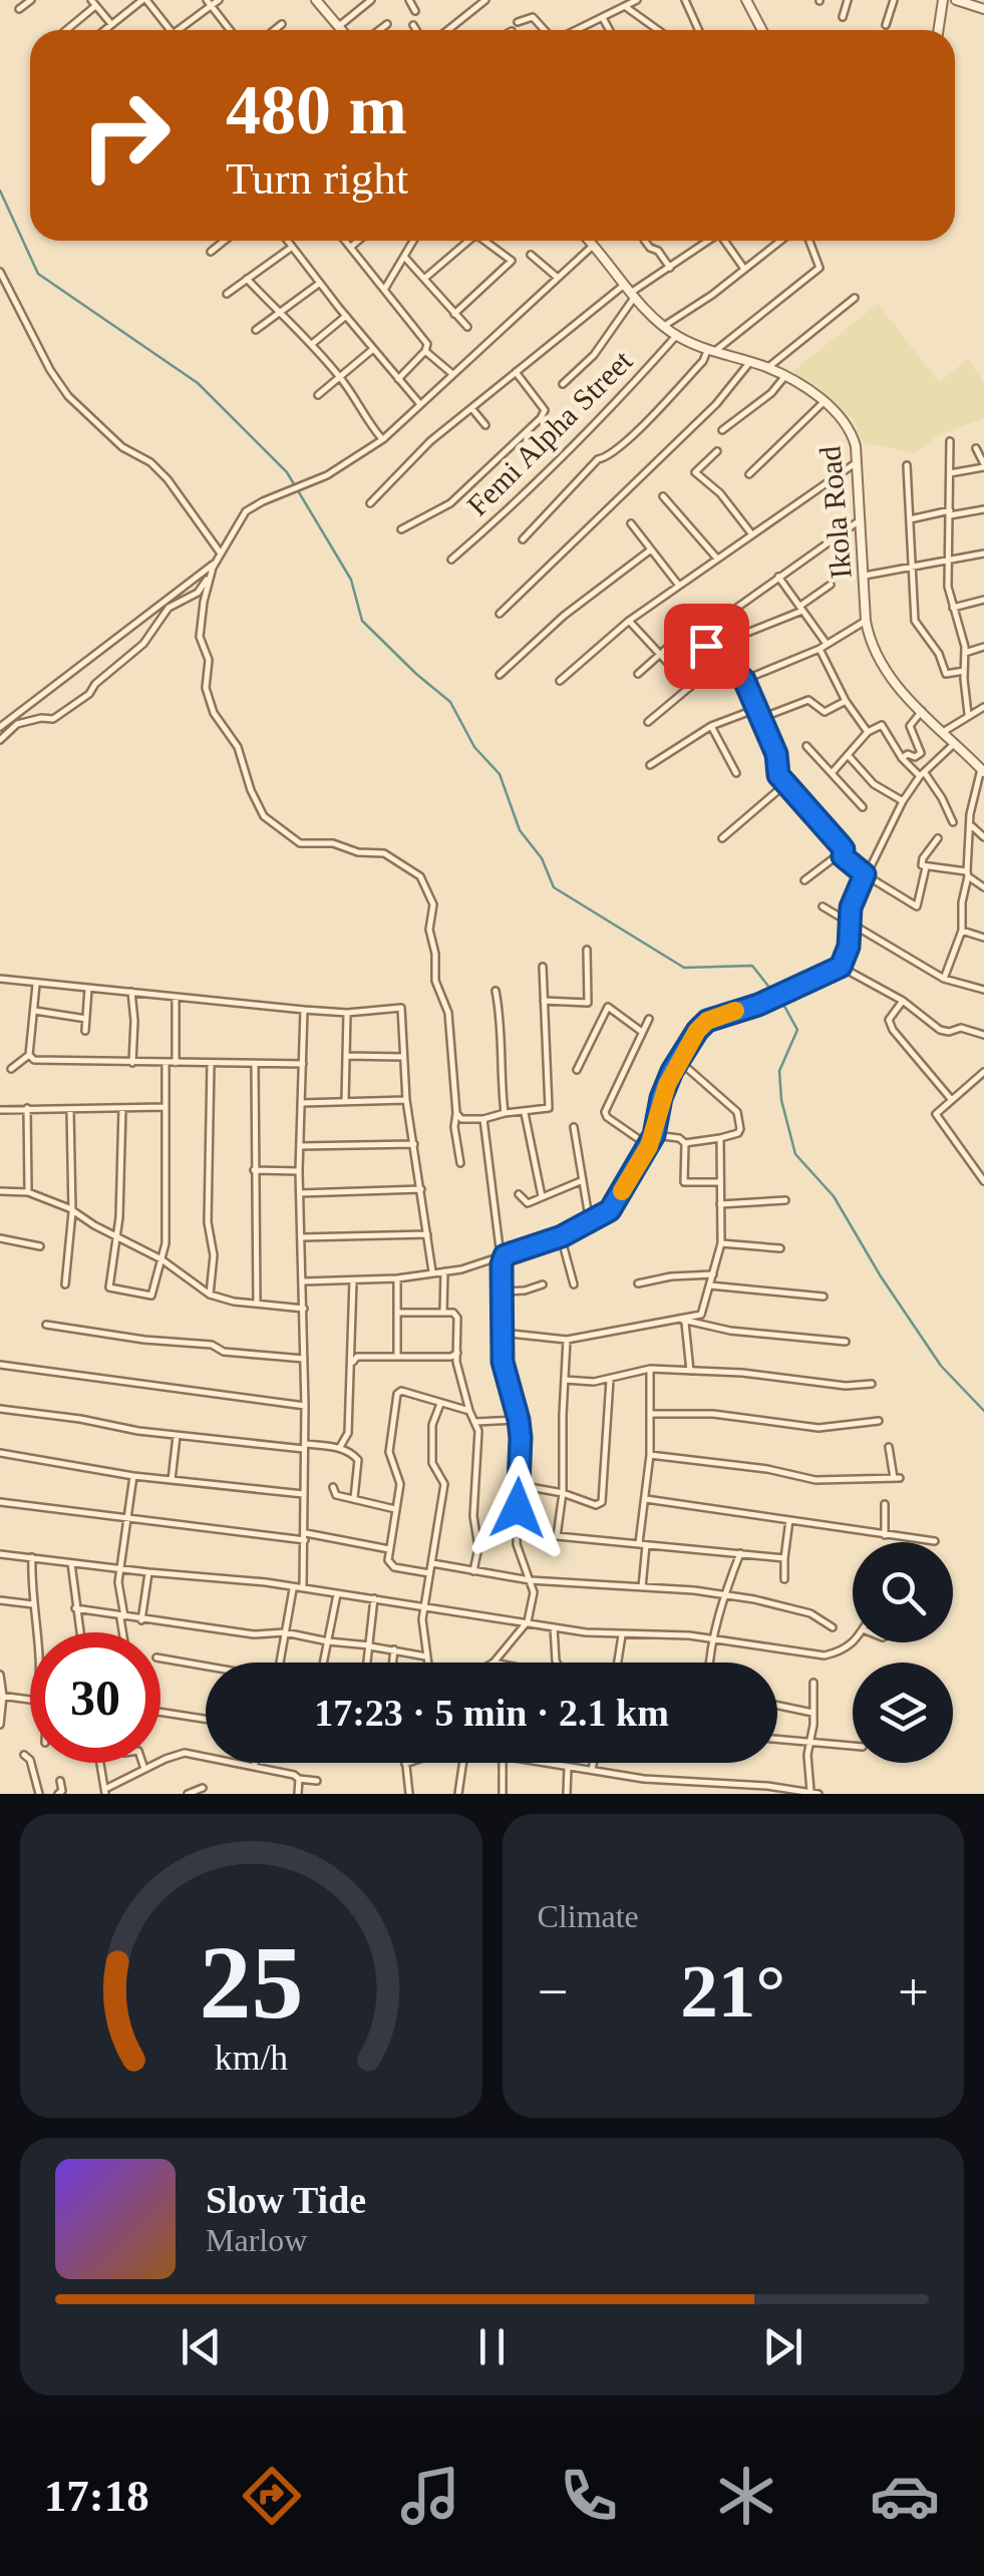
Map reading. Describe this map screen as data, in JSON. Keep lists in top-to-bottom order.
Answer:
{
  "streets": {
    "street": ["Femi Alpha Street", "Ikola Road"]
  },
  "crossings": [
    ["Femi Alpha Street", "Ikola Road"]
  ],
  "page": {
    "turn": ["480 m", "Turn right"],
    "limit": "30",
    "trip": "17:23 · 5 min · 2.1 km",
    "tile": "Climate",
    "heat": ["−", "21°", "+"],
    "song": ["Slow Tide", "Marlow"],
    "tabs": "17:18",
    "gauge": ["25", "km/h"]
  }
}
